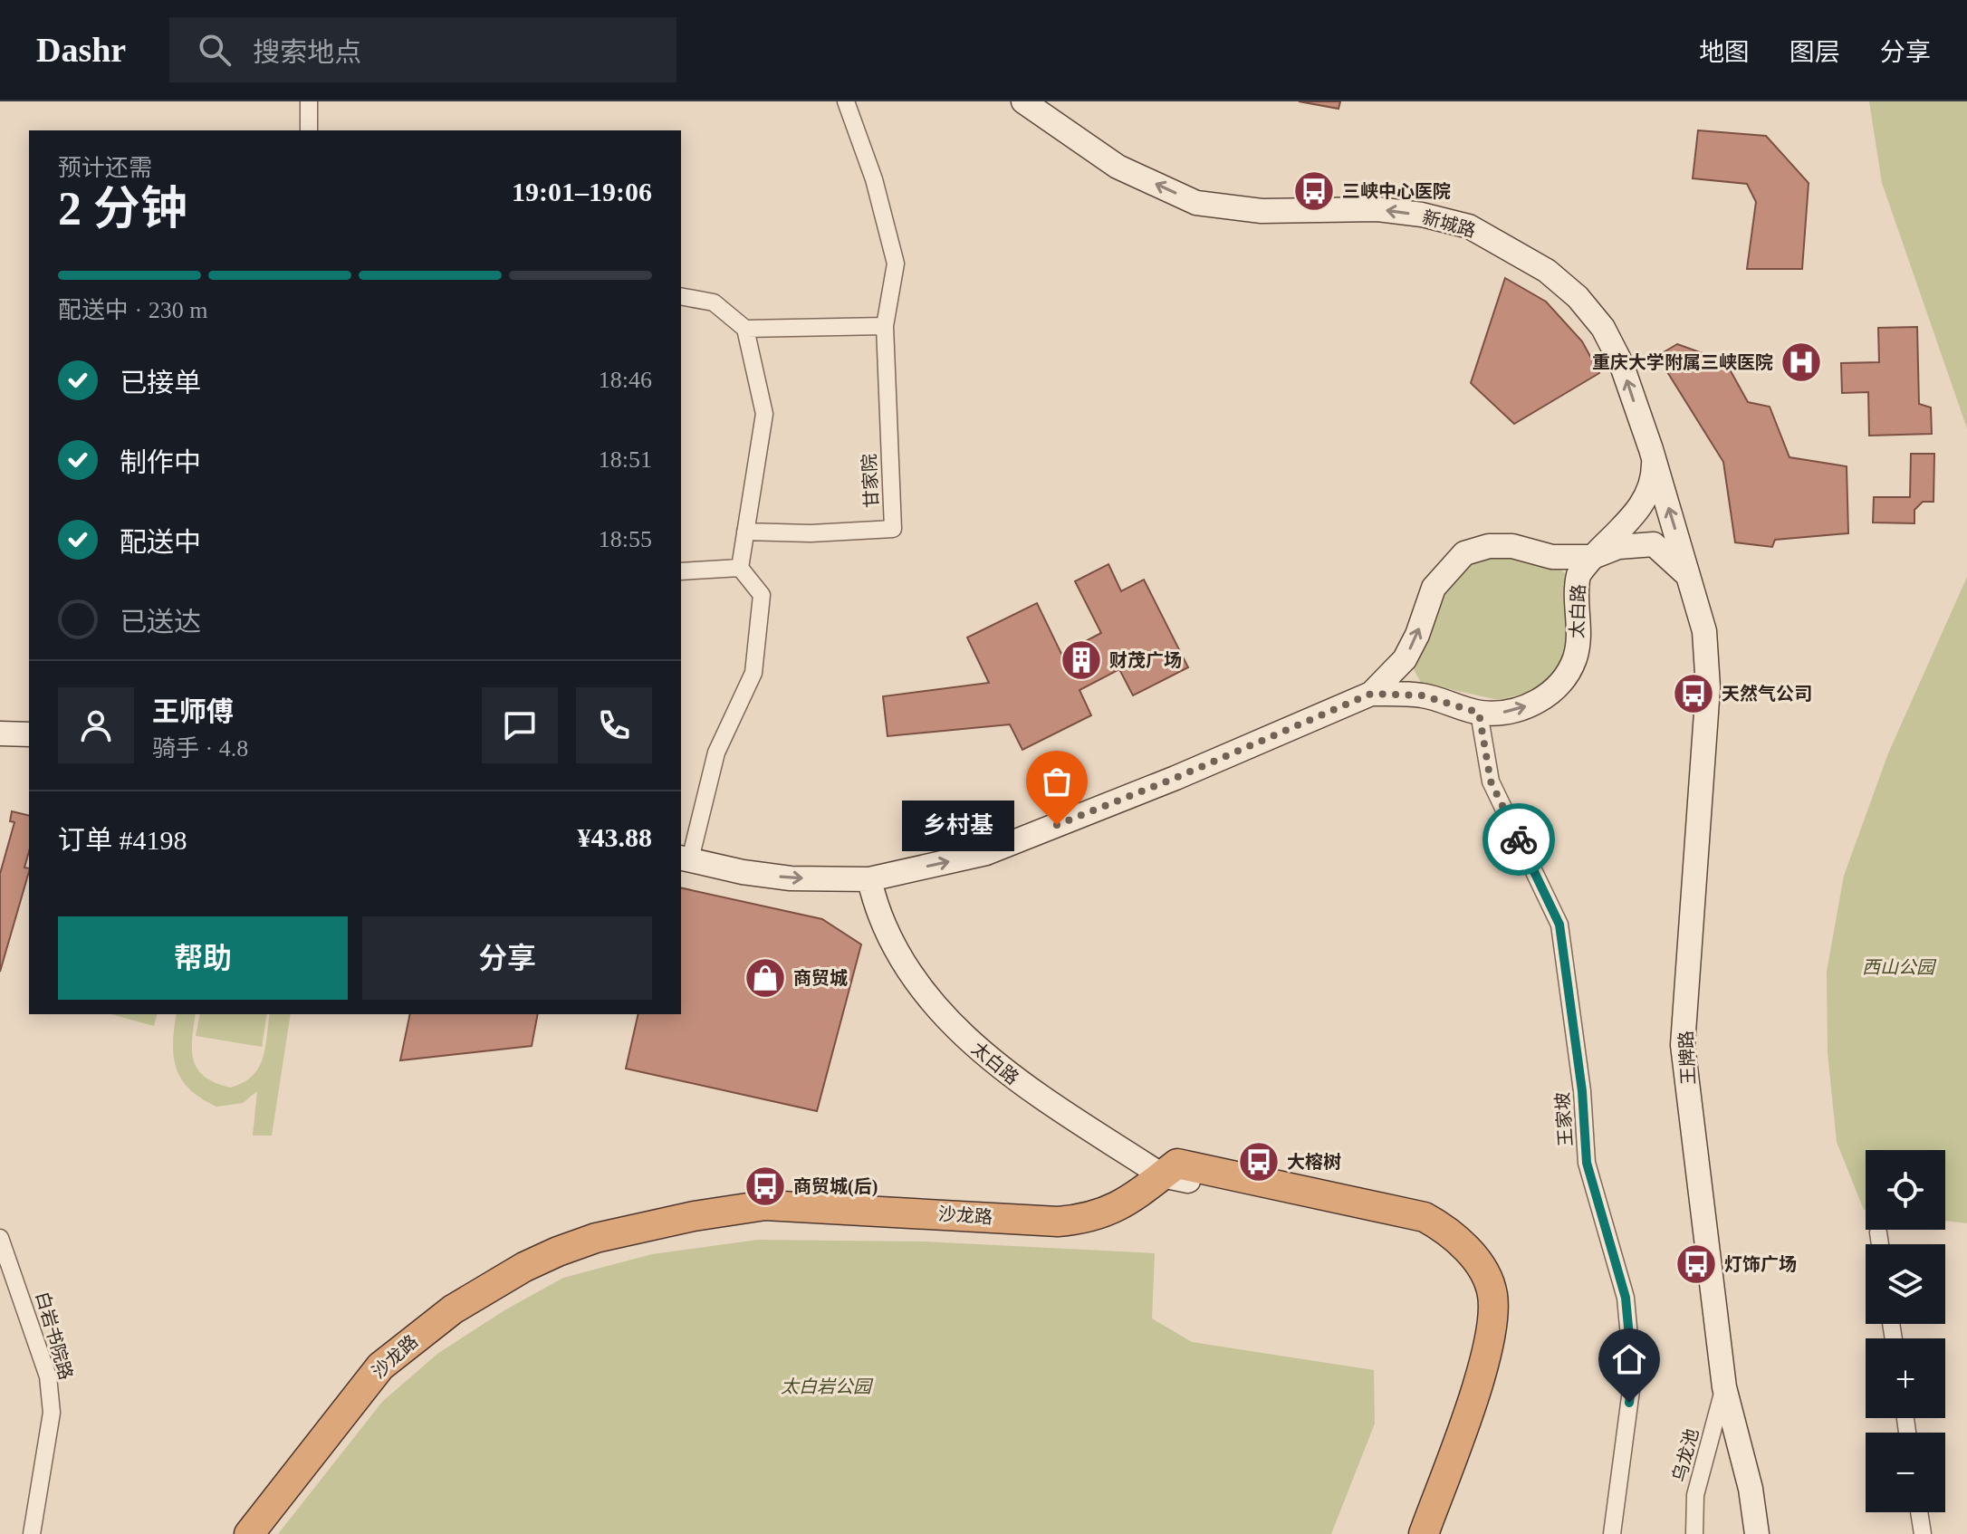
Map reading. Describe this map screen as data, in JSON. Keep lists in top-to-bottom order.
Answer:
{
  "streets": {
    "highway": ["沙龙路"],
    "main road": ["新城路", "太白路", "王牌路"],
    "street": [
      "甘家院",
      "王家坡",
      "白岩书院路",
      "乌龙池"
    ]
  },
  "crossings": [
    ["新城路", "太白路"],
    ["新城路", "王牌路"],
    ["太白路", "王牌路"],
    ["太白路", "王家坡"],
    ["太白路", "沙龙路"],
    ["王牌路", "乌龙池"]
  ],
  "one_way": ["新城路", "太白路"],
  "parks": ["西山公园", "太白岩公园"],
  "places": {
    "bus stop": [
      "三峡中心医院",
      "天然气公司",
      "大榕树",
      "商贸城(后)",
      "灯饰广场"
    ],
    "hospital": ["重庆大学附属三峡医院"],
    "building": ["财茂广场"],
    "other": ["乡村基"],
    "shop": ["商贸城"]
  },
  "page": {
    "header": "Dashr",
    "search": "搜索地点",
    "nav": ["地图", "图层", "分享"],
    "heading": ["2 分钟", "预计还需", "19:01–19:06"],
    "panel": [
      "王师傅",
      "骑手 · 4.8",
      "订单 #4198",
      "¥43.88"
    ],
    "bar": "配送中 · 230 m",
    "list": [
      ["已接单", "18:46"],
      ["制作中", "18:51"],
      ["配送中", "18:55"],
      "已送达"
    ],
    "bubble": "乡村基",
    "buttons": ["帮助", "分享"],
    "map_buttons": ["+", "−"]
  }
}
